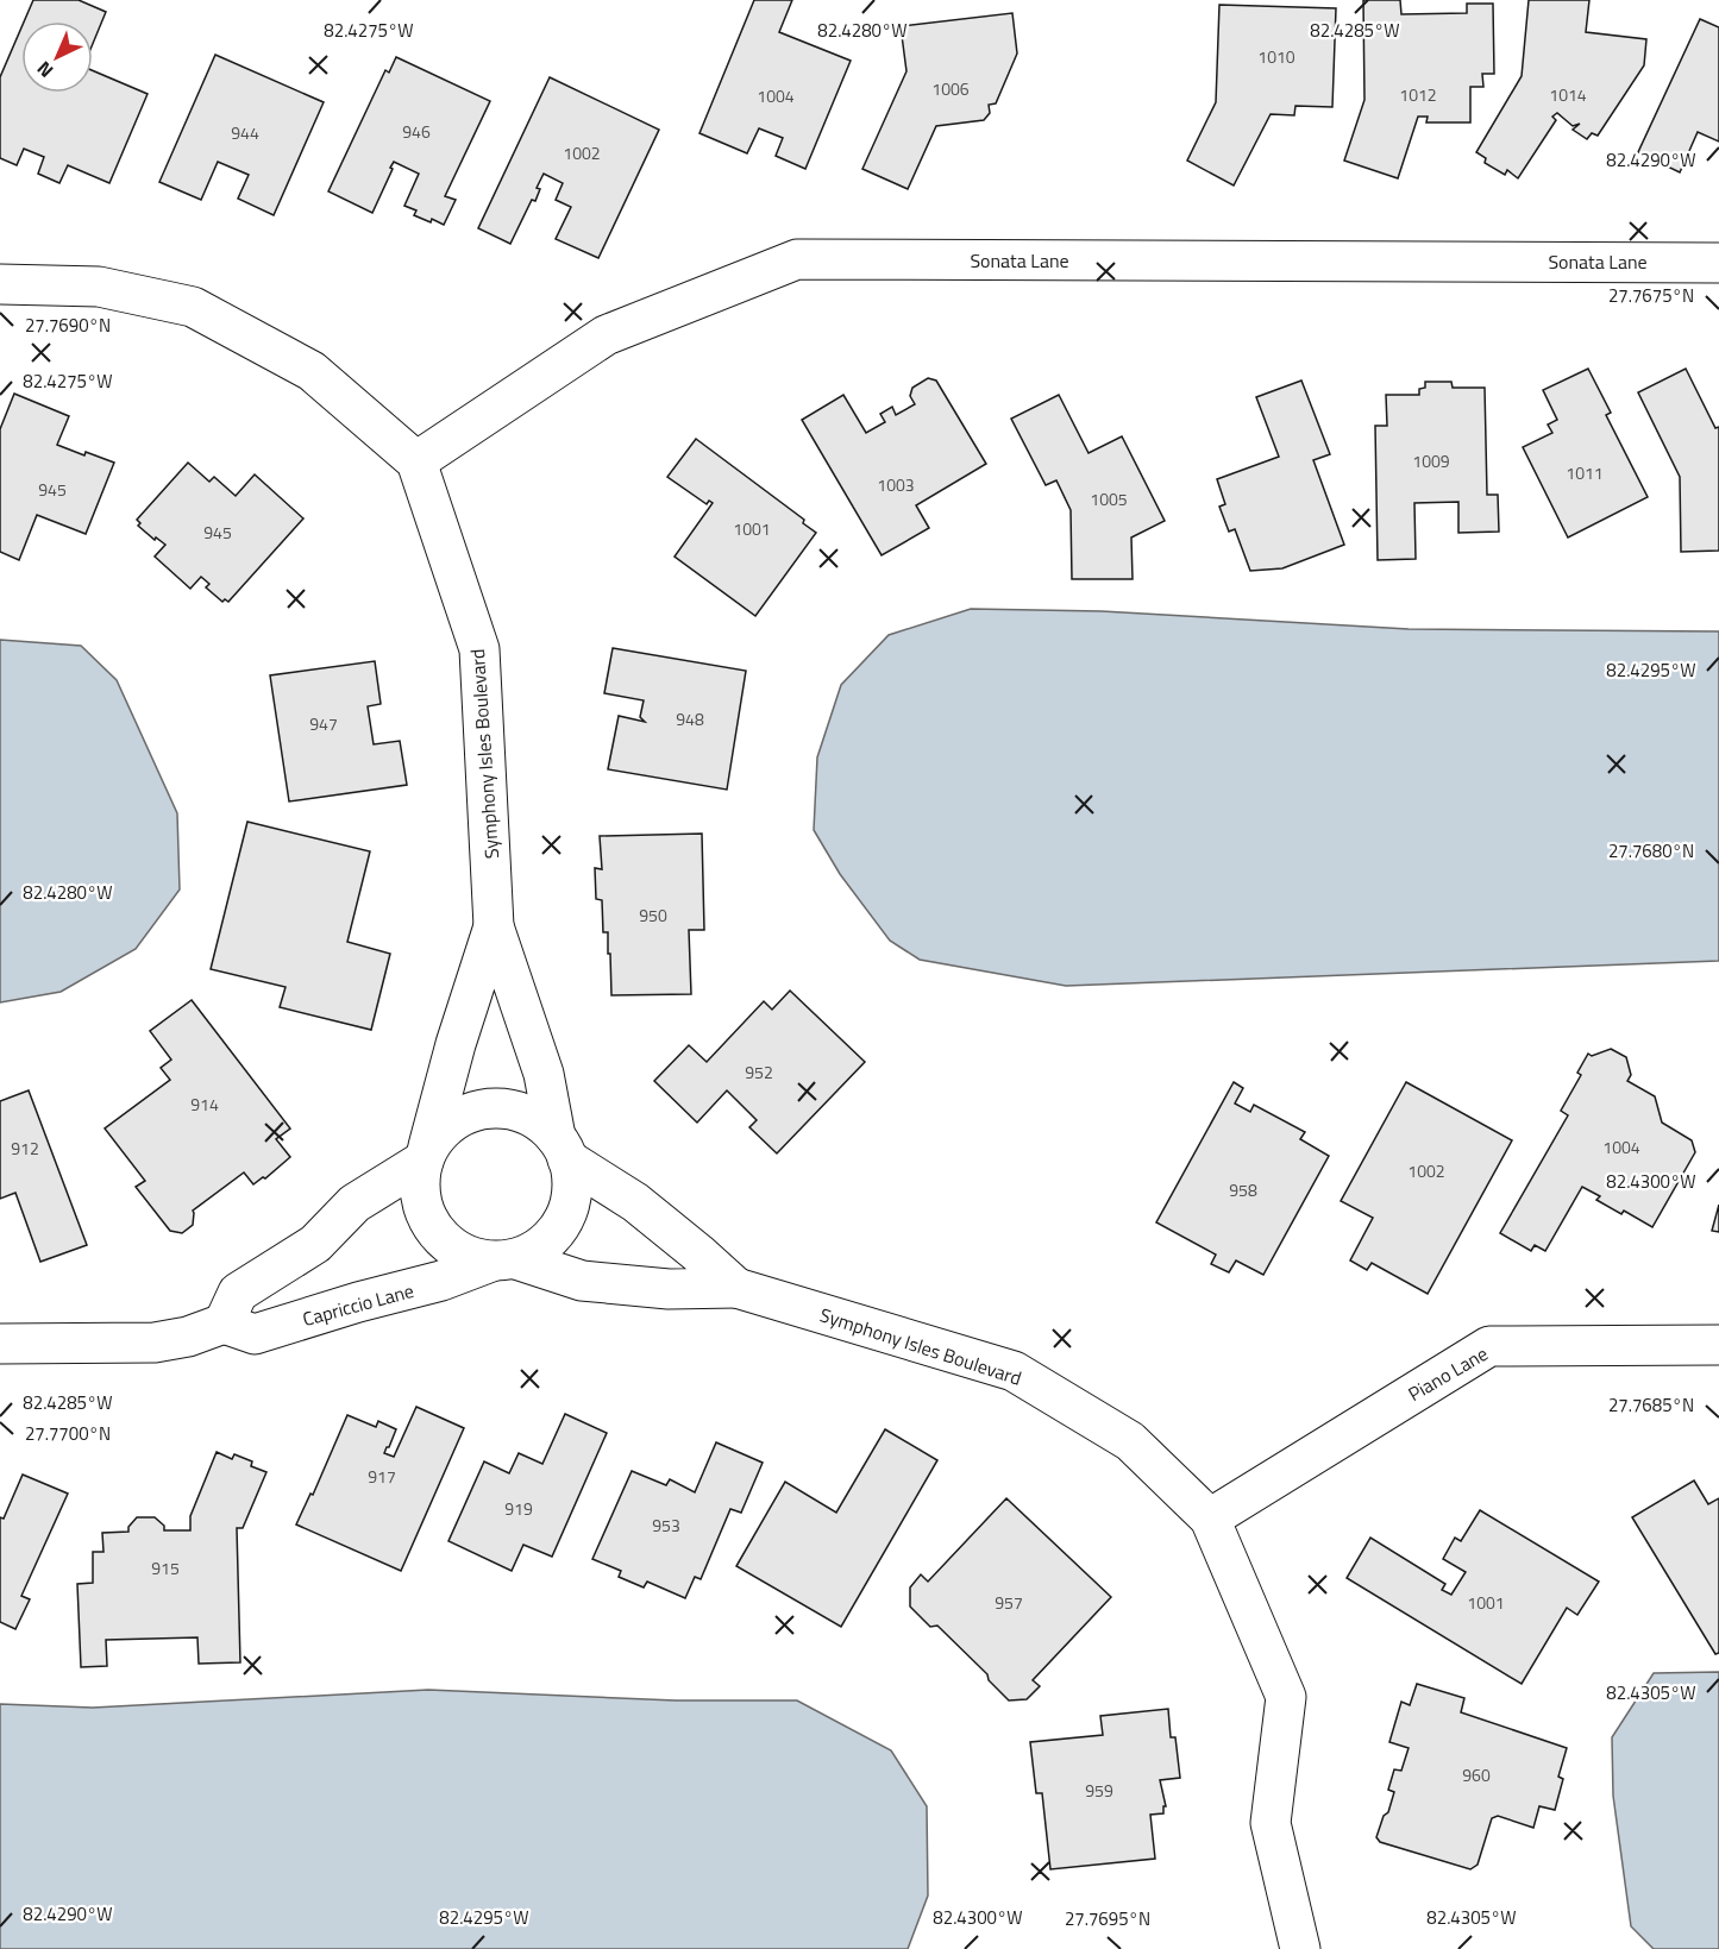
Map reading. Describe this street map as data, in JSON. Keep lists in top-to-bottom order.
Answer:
{
  "streets": {
    "street": [
      "Sonata Lane",
      "Symphony Isles Boulevard",
      "Capriccio Lane",
      "Piano Lane"
    ]
  },
  "crossings": [
    ["Sonata Lane", "Symphony Isles Boulevard"],
    ["Symphony Isles Boulevard", "Piano Lane"]
  ],
  "house_numbers": [
    "1010",
    "1006",
    "1012",
    "1014",
    "1004",
    "946",
    "944",
    "1002",
    "1009",
    "1011",
    "1003",
    "945",
    "1005",
    "1001",
    "945",
    "948",
    "947",
    "950",
    "952",
    "914",
    "1004",
    "912",
    "1002",
    "958",
    "917",
    "919",
    "953",
    "915",
    "957",
    "1001",
    "960",
    "959"
  ],
  "north": "bottom left",
  "coordinates": [
    "82.4275°W",
    "82.4280°W",
    "82.4285°W",
    "82.4290°W",
    "27.7675°N",
    "27.7690°N",
    "82.4295°W",
    "27.7680°N",
    "82.4300°W",
    "27.7685°N",
    "27.7700°N",
    "82.4305°W",
    "27.7695°N"
  ]
}
